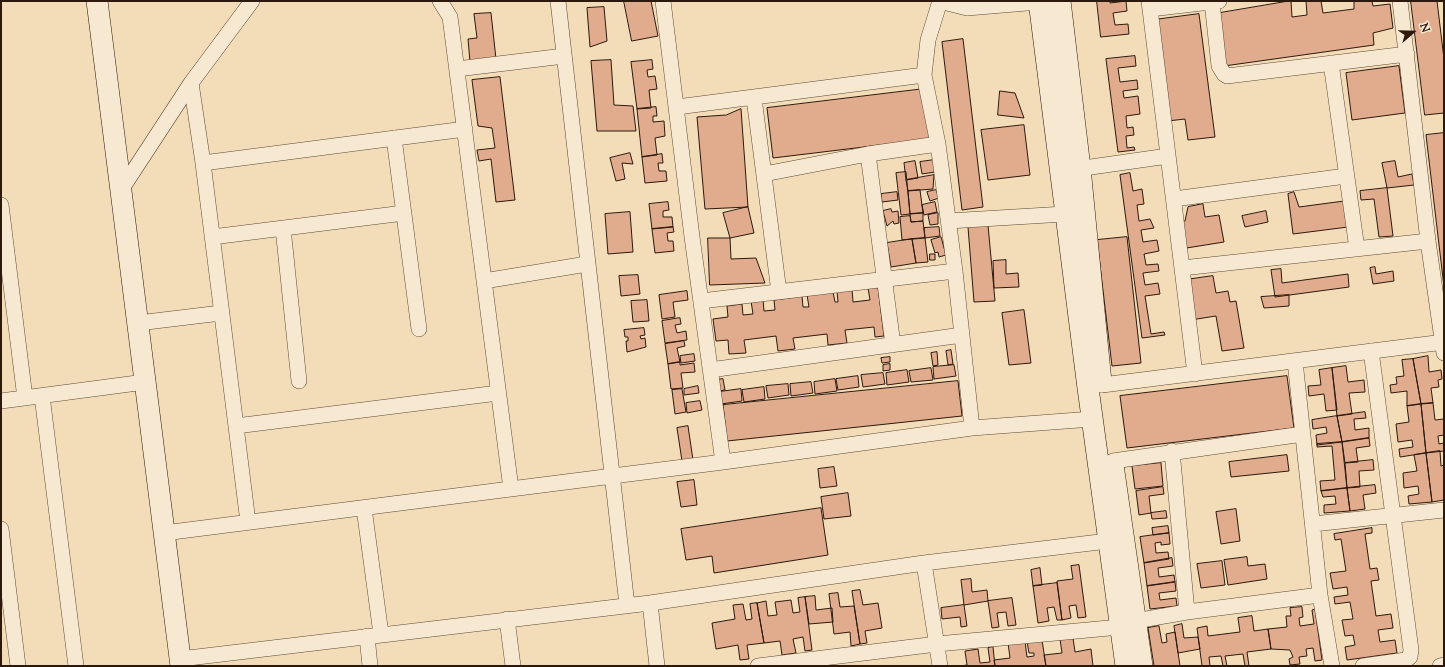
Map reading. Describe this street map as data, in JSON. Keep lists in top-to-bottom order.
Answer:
{
  "north": "right"
}
